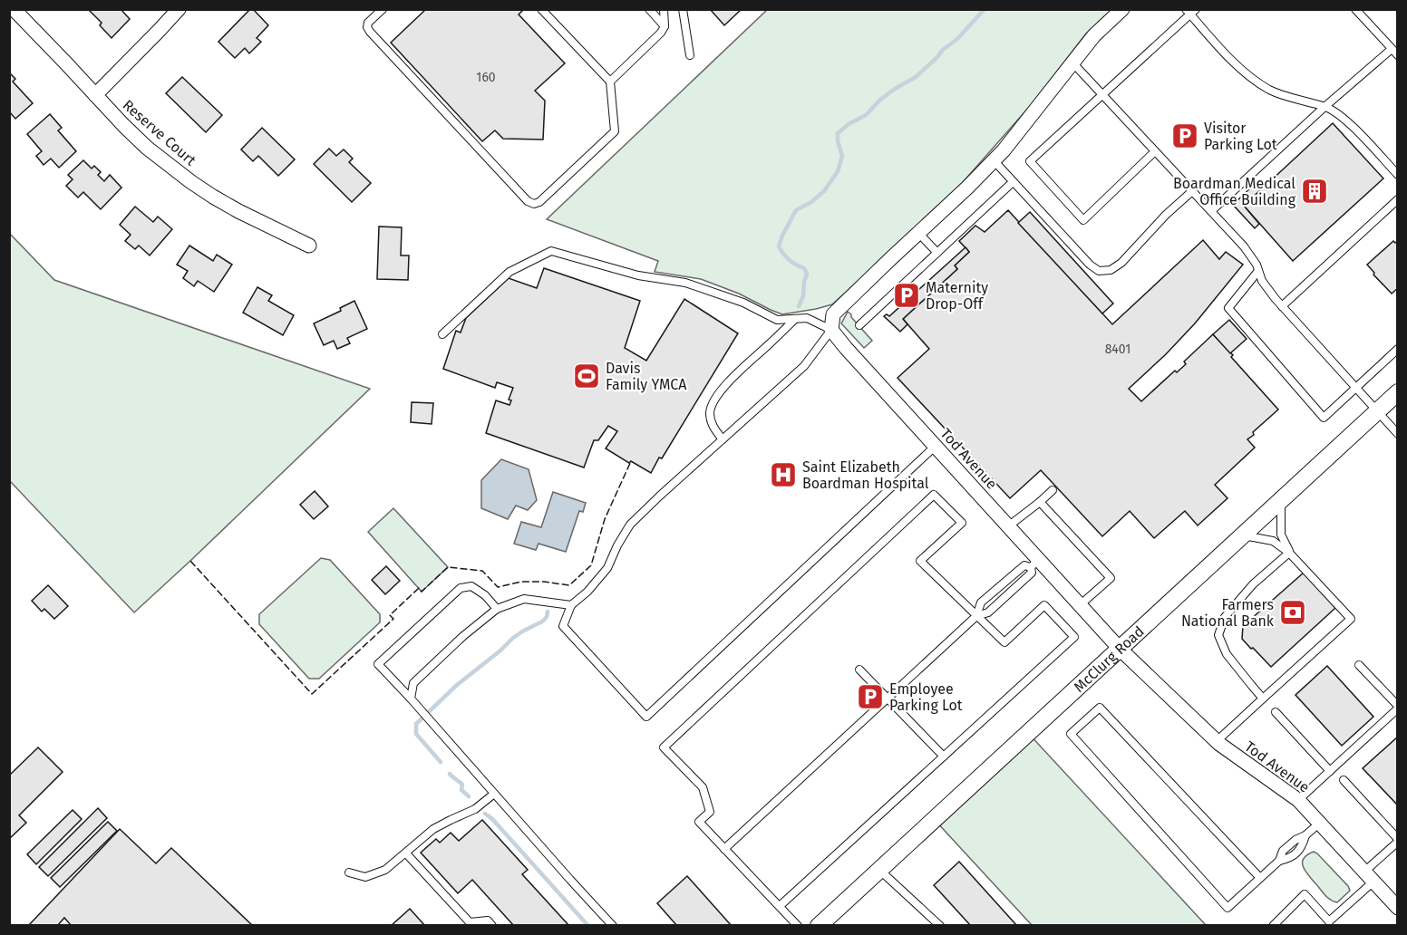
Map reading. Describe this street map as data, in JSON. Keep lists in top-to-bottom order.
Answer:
{
  "streets": {
    "street": ["Reserve Court", "Tod Avenue", "McClurg Road"]
  },
  "crossings": [
    ["Tod Avenue", "McClurg Road"]
  ],
  "places": {
    "parking": ["Visitor Parking Lot", "Maternity Drop-Off", "Employee Parking Lot"],
    "building": ["Boardman Medical Office Building"],
    "sports": ["Davis Family YMCA"],
    "hospital": ["Saint Elizabeth Boardman Hospital"],
    "bank": ["Farmers National Bank"]
  },
  "house_numbers": ["160", "8401"]
}
